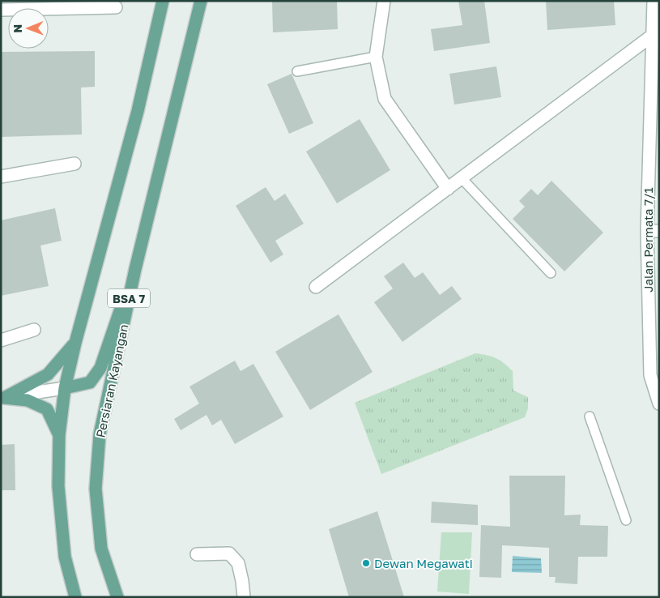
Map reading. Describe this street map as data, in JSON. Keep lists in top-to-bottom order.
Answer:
{
  "streets": {
    "main road": ["BSA 7", "Persiaran Kayangan"],
    "street": ["Jalan Permata 7/1"]
  },
  "places": ["Dewan Megawati"],
  "north": "left"
}
